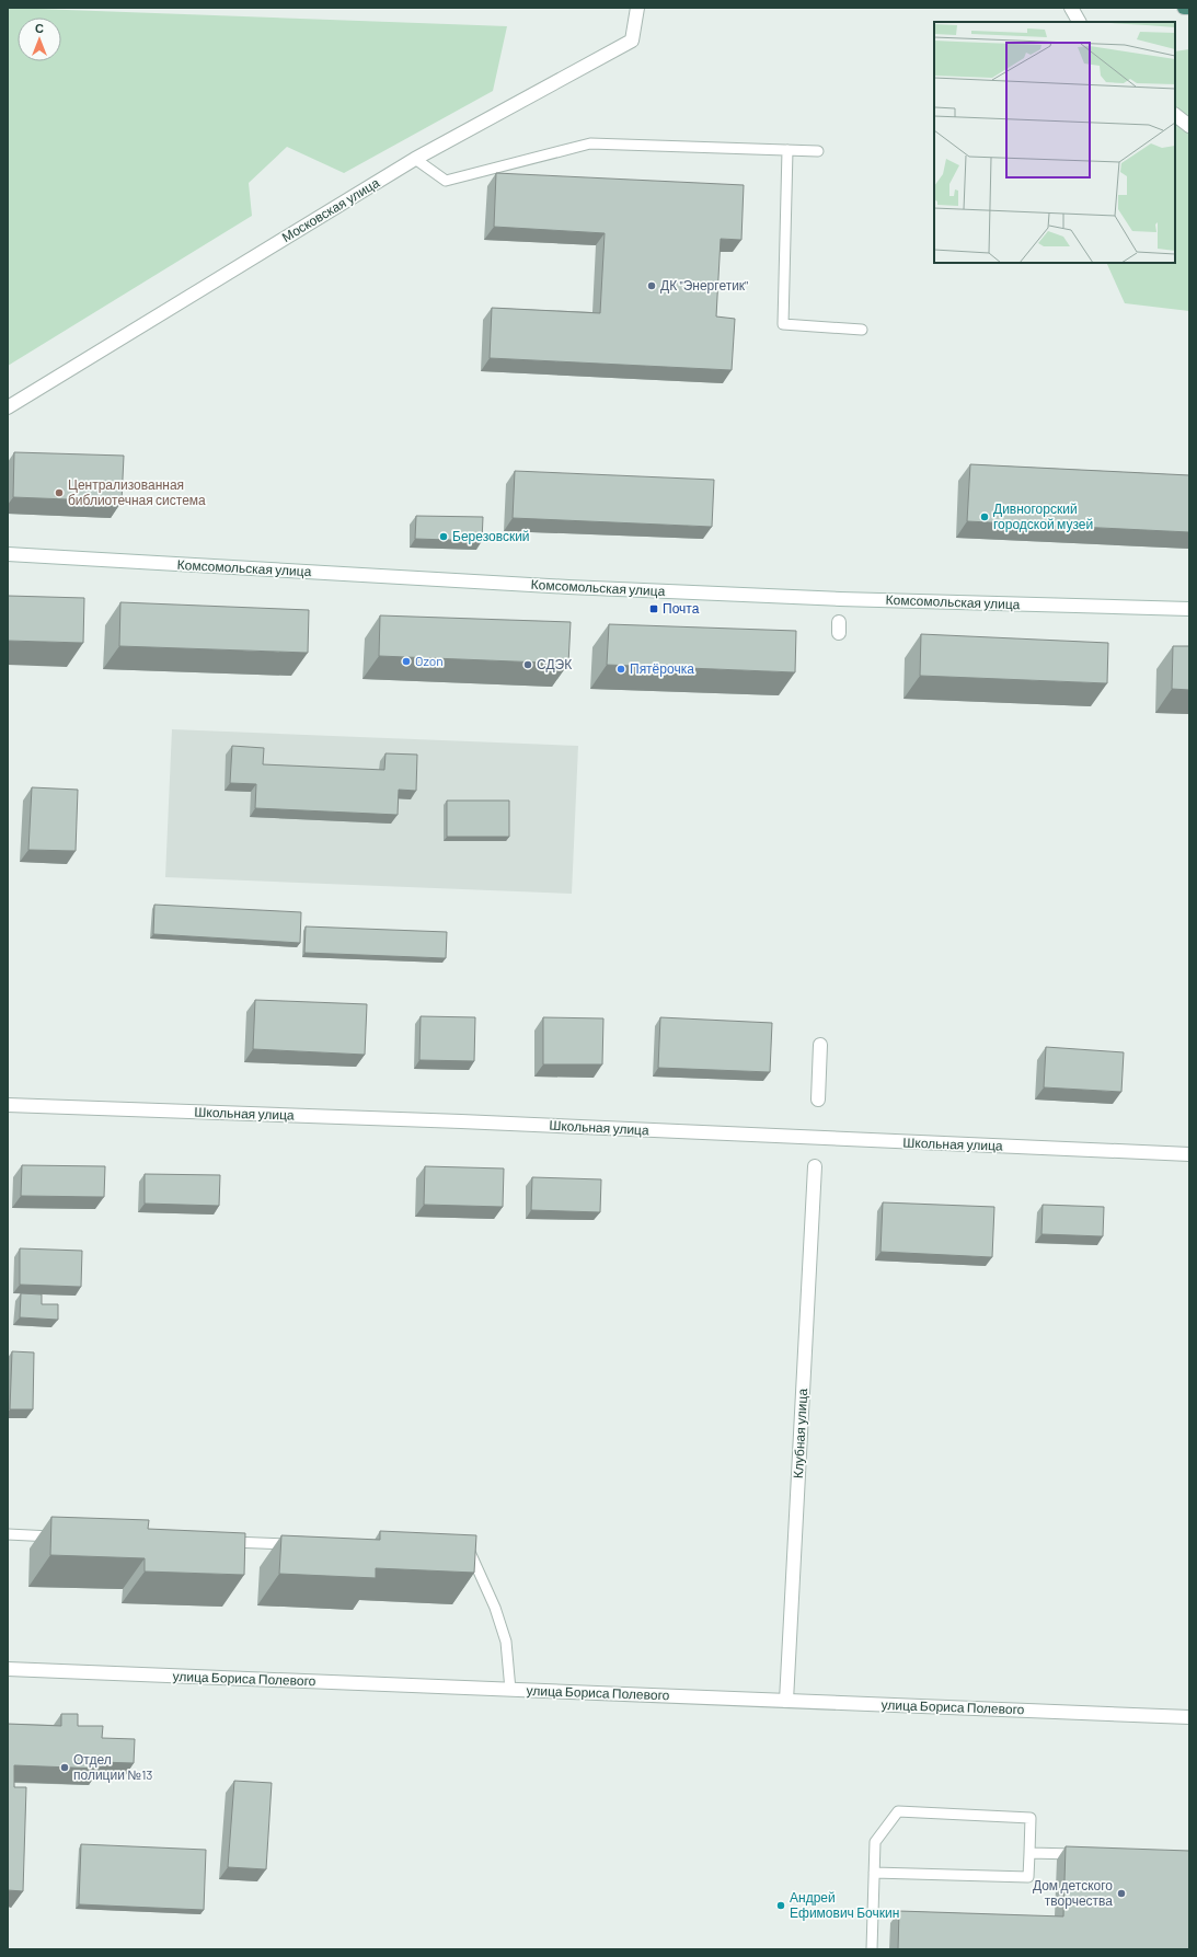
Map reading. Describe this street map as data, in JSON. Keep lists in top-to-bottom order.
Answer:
{
  "streets": {
    "street": [
      "Московская улица",
      "Комсомольская улица",
      "Школьная улица",
      "Клубная улица",
      "улица Бориса Полевого"
    ]
  },
  "crossings": [
    ["Клубная улица", "улица Бориса Полевого"]
  ],
  "places": {
    "other": [
      "ДК \"Энергетик\"",
      "Централизованная библиотечная система",
      "Дивногорский городской музей",
      "Березовский",
      "Ozon",
      "СДЭК",
      "Пятёрочка",
      "Отдел полиции №13",
      "Дом детского творчества",
      "Андрей Ефимович Бочкин"
    ],
    "transit": ["Почта"]
  },
  "north": "top"
}
